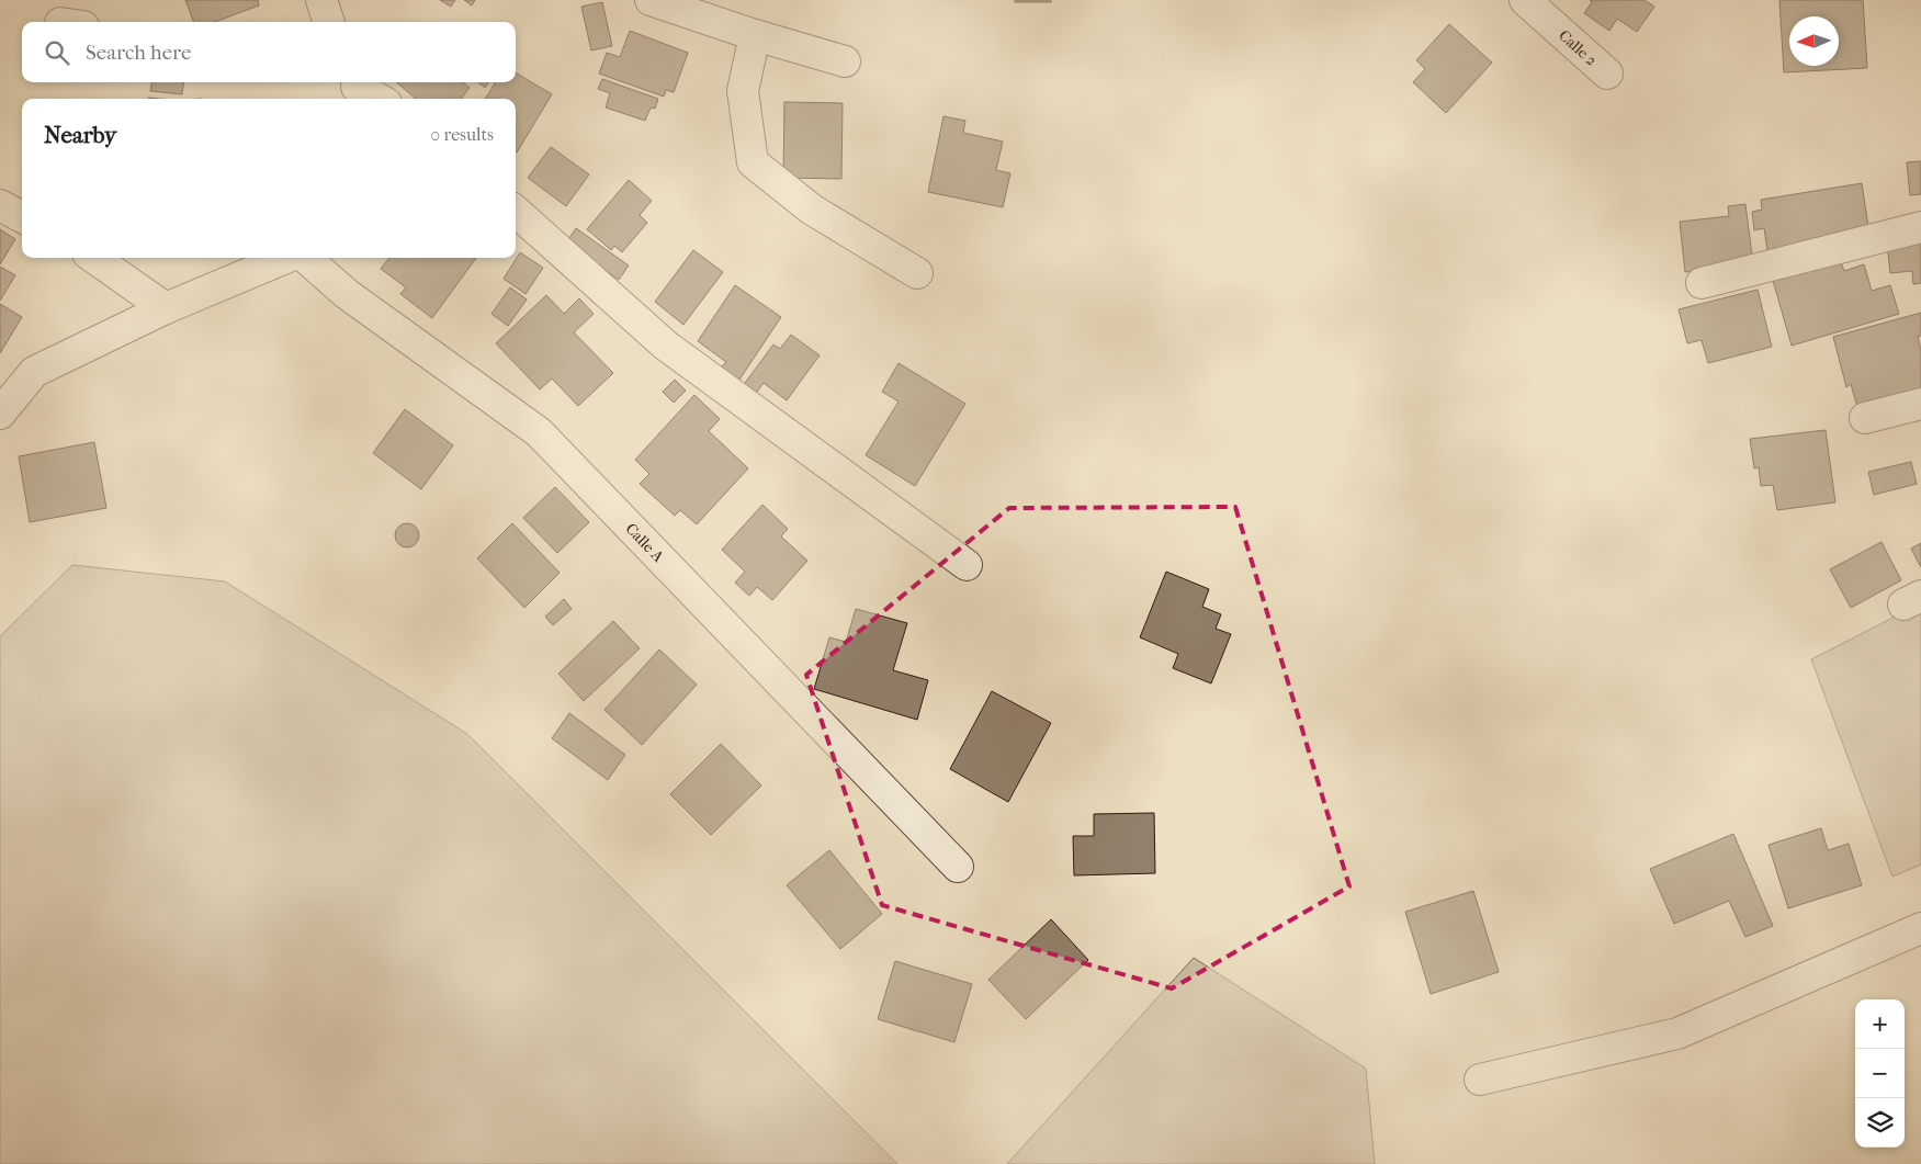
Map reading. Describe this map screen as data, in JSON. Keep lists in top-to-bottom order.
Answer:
{
  "streets": {
    "street": ["Calle 2", "Calle A"]
  },
  "north": "left",
  "page": {
    "search": "Search here",
    "heading": ["Nearby", "0 results"],
    "map_buttons": ["+", "−"]
  }
}
